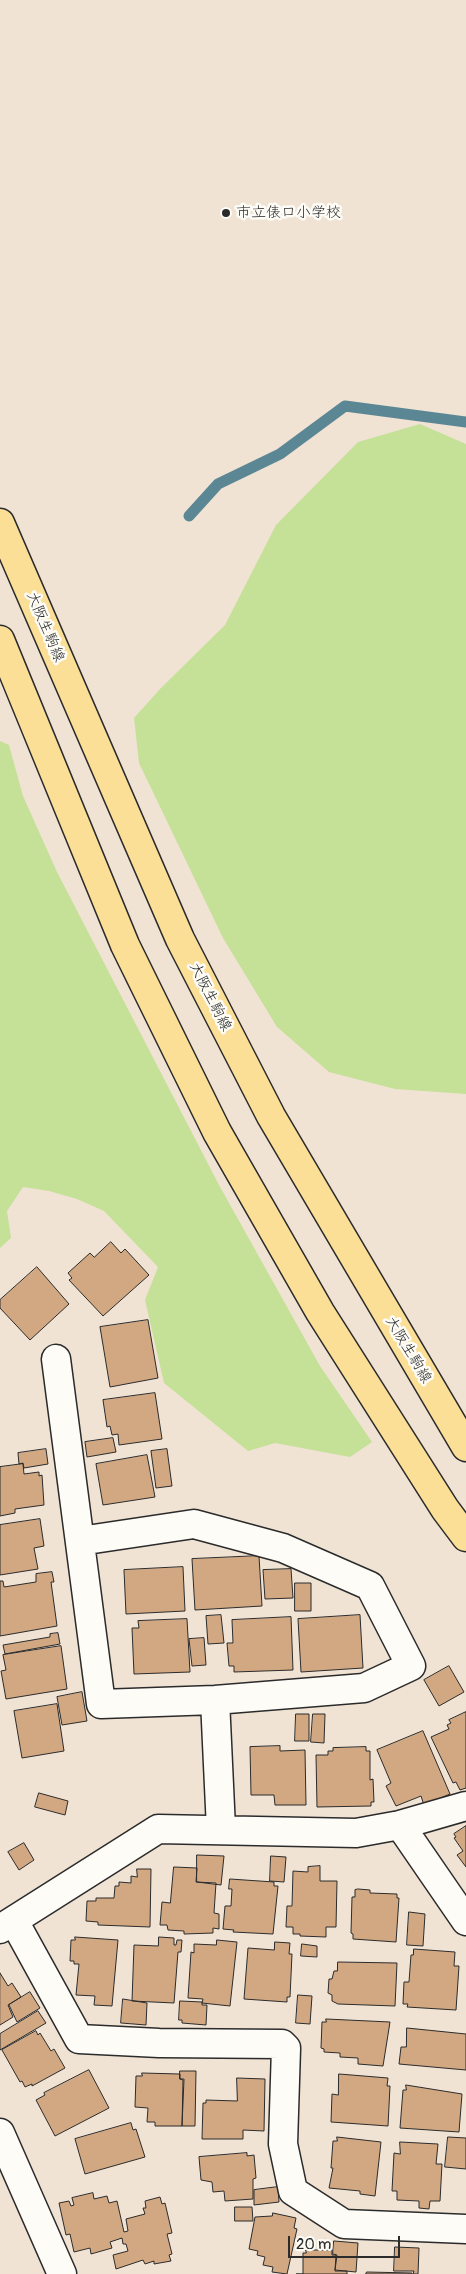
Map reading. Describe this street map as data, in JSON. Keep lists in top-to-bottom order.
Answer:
{
  "streets": {
    "main road": ["大阪生駒線"]
  },
  "places": ["市立俵口小学校"],
  "scale_bar": "20 m"
}
